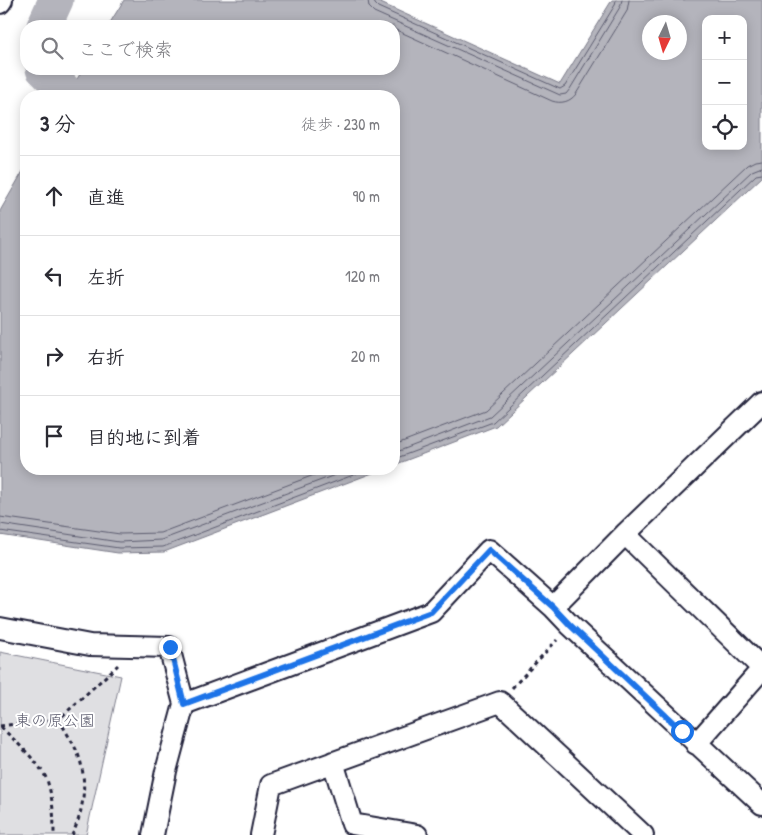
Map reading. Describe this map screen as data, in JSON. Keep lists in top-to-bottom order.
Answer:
{
  "parks": ["東の原公園"],
  "north": "bottom",
  "page": {
    "map_buttons": ["+", "−"],
    "search": "ここで検索",
    "heading": ["3 分", "徒歩 · 230 m"],
    "list": [
      ["直進", "90 m"],
      ["左折", "120 m"],
      ["右折", "20 m"],
      "目的地に到着"
    ]
  }
}
